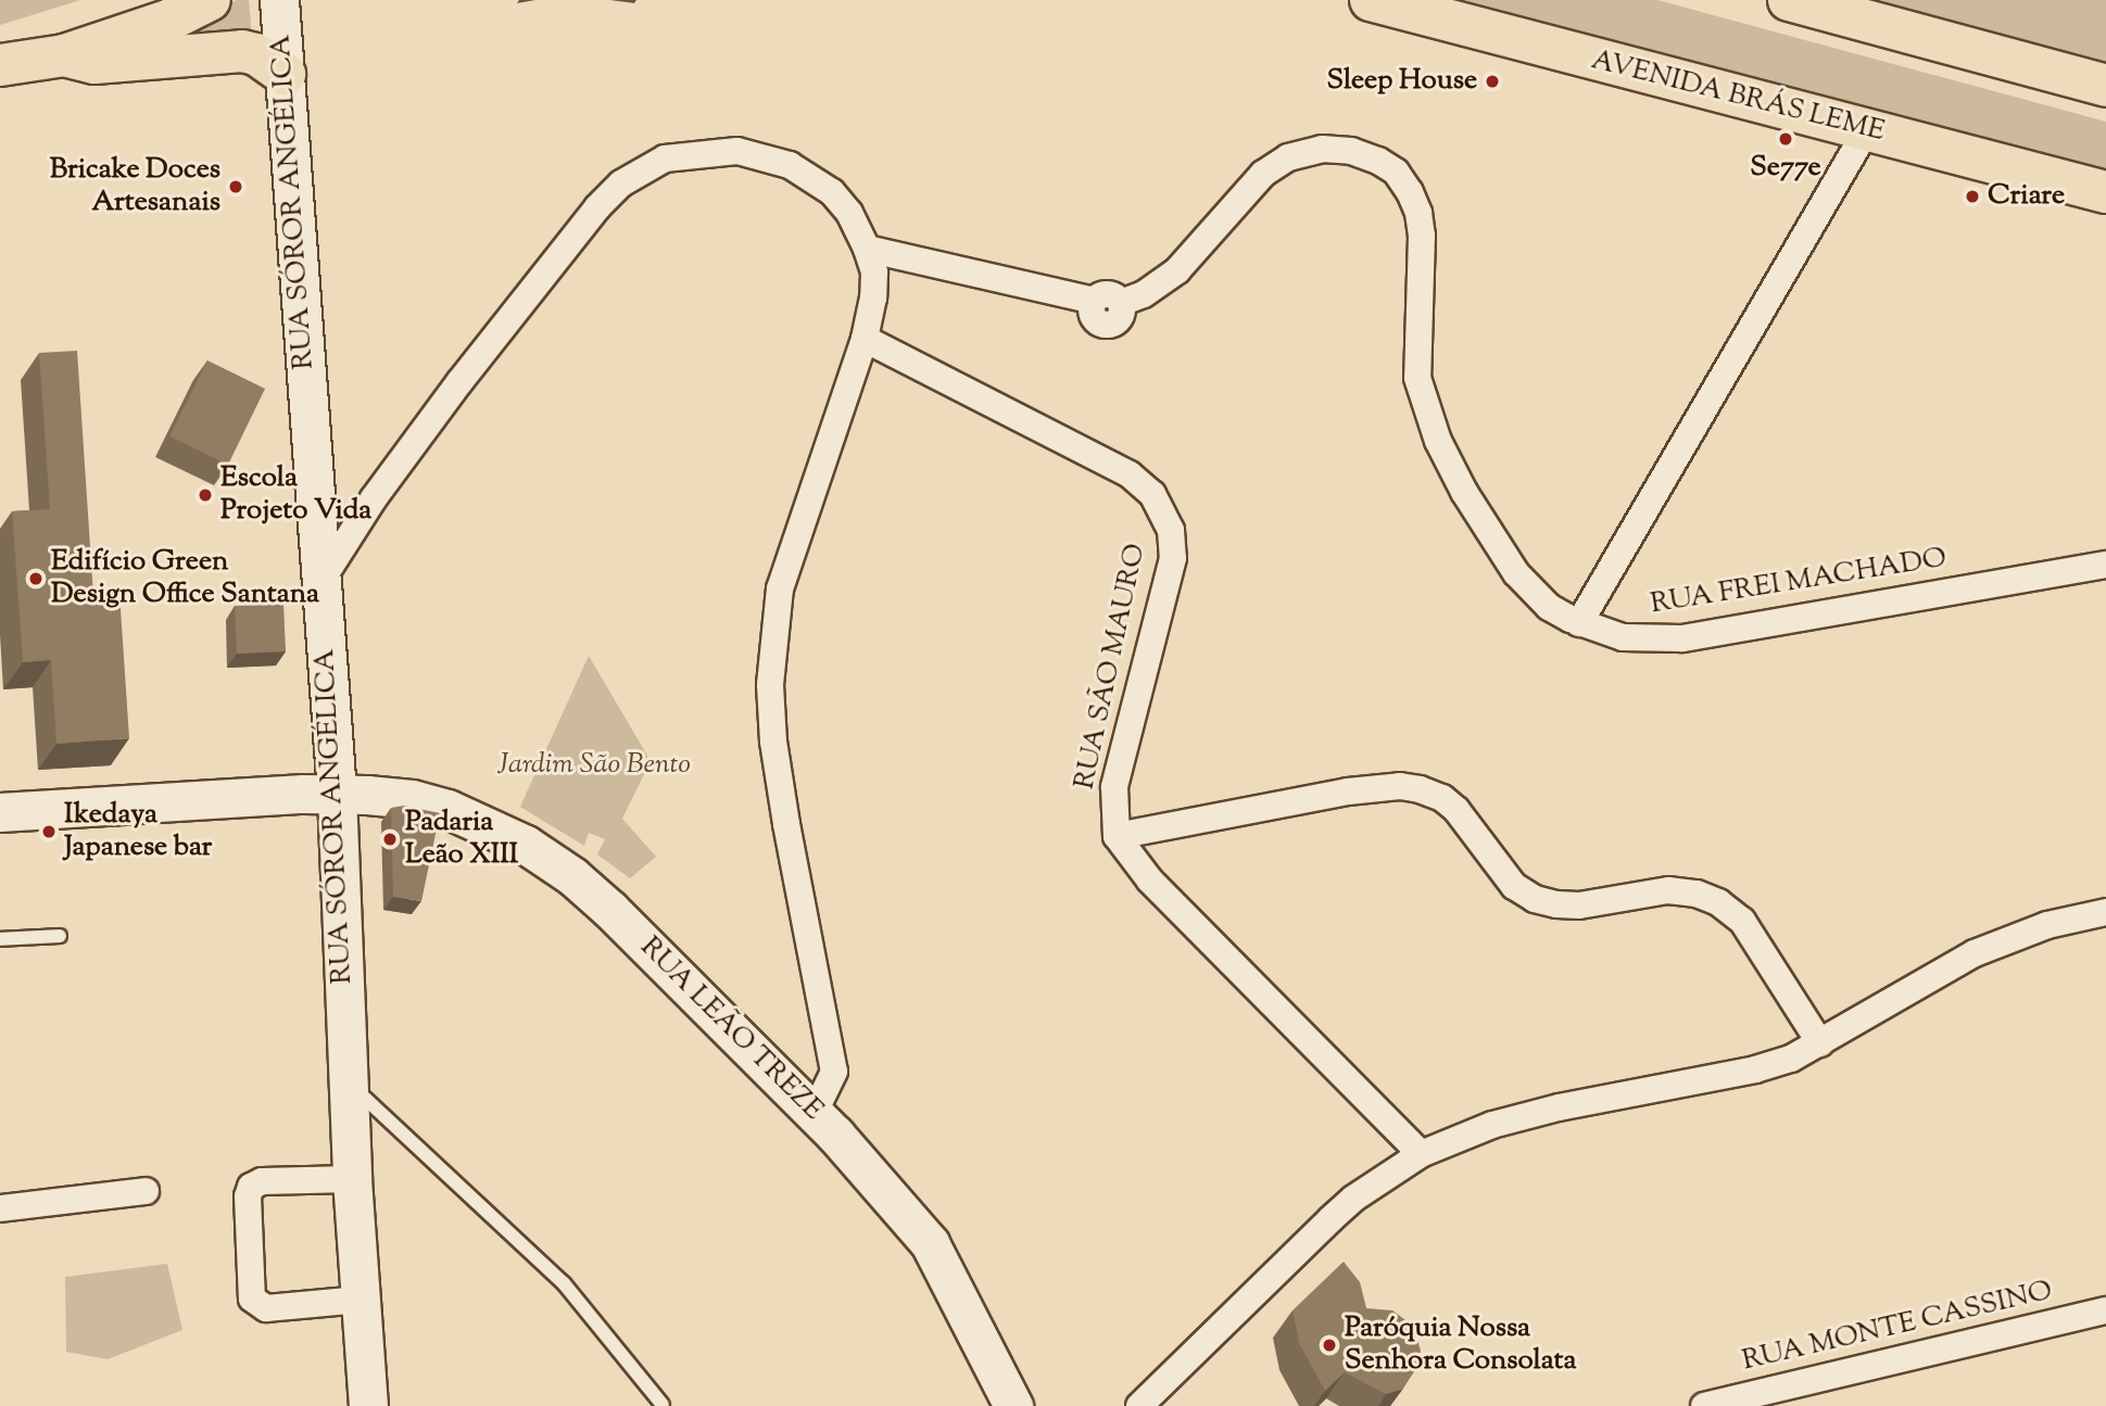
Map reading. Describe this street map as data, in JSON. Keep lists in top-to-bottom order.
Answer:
{
  "streets": {
    "main road": ["AVENIDA BRÁS LEME"],
    "street": [
      "RUA SÓROR ANGÉLICA",
      "RUA FREI MACHADO",
      "RUA SÃO MAURO",
      "RUA LEÃO TREZE",
      "RUA MONTE CASSINO"
    ]
  },
  "crossings": [
    ["RUA SÓROR ANGÉLICA", "RUA LEÃO TREZE"]
  ],
  "parks": ["Jardim São Bento"],
  "places": [
    "Sleep House",
    "Se77e",
    "Bricake Doces Artesanais",
    "Criare",
    "Escola Projeto Vida",
    "Edifício Green Design Office Santana",
    "Ikedaya Japanese bar",
    "Padaria Leão XIII",
    "Paróquia Nossa Senhora Consolata"
  ]
}
